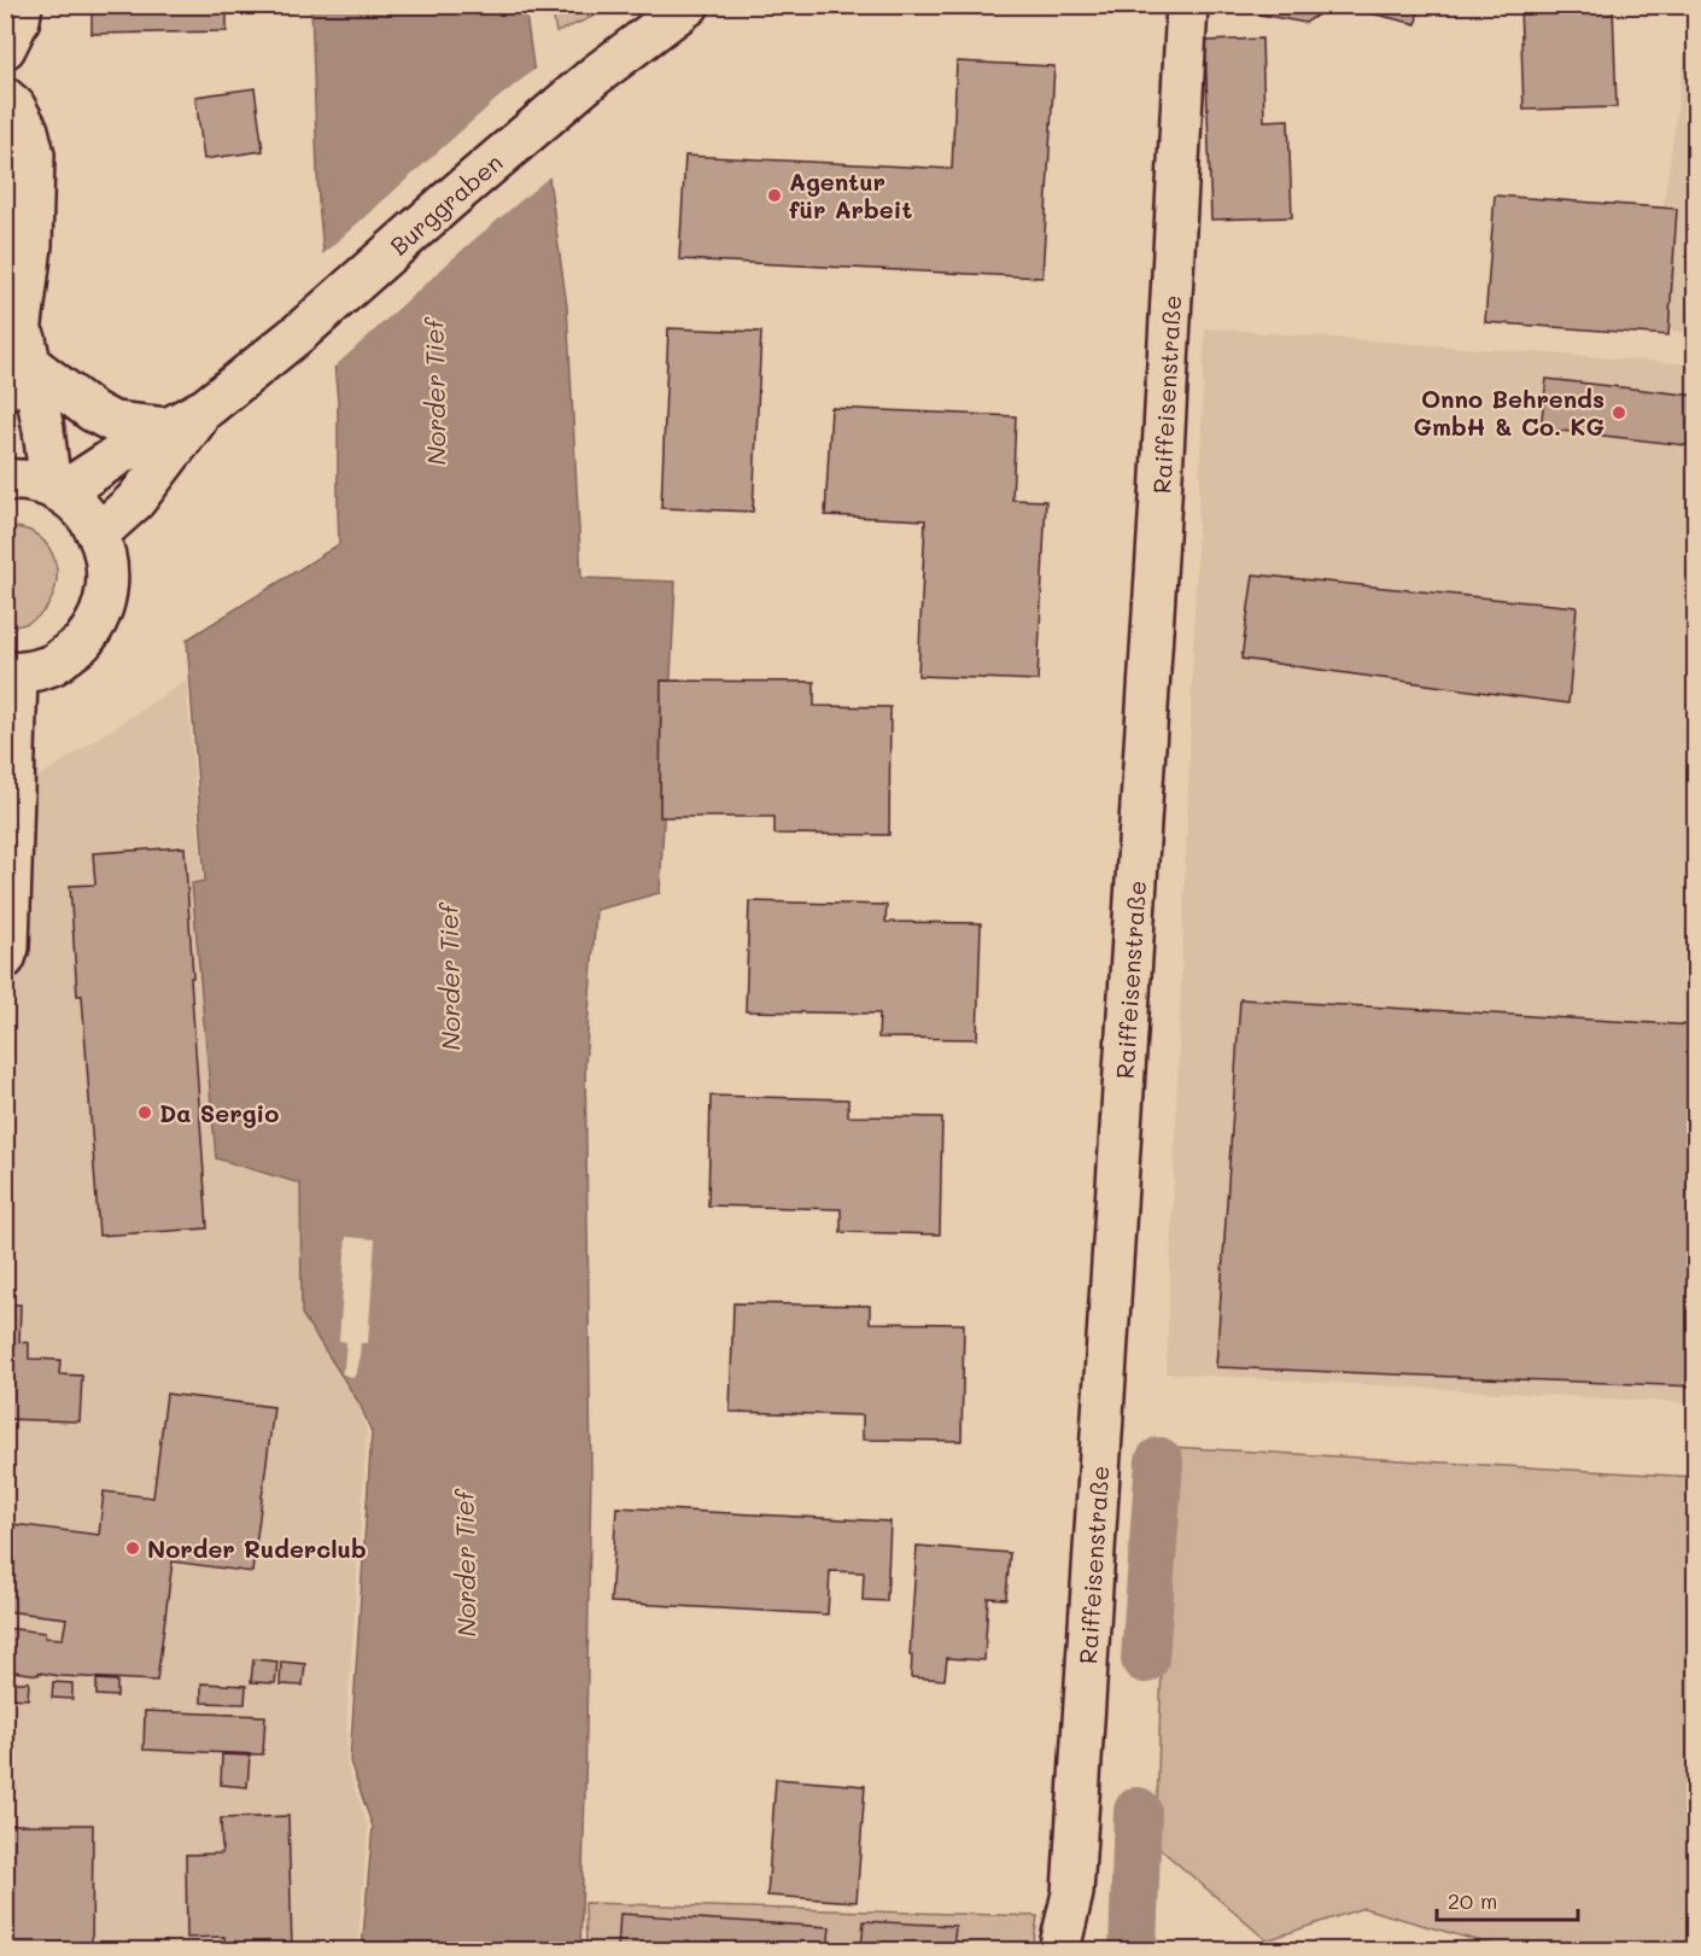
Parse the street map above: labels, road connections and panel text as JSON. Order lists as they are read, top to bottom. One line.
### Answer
{"streets":{"street":["Burggraben","Raiffeisenstraße"]},"water":["Norder Tief"],"places":["Agentur für Arbeit","Onno Behrends GmbH & Co. KG","Da Sergio","Norder Ruderclub"],"scale_bar":"20 m"}
